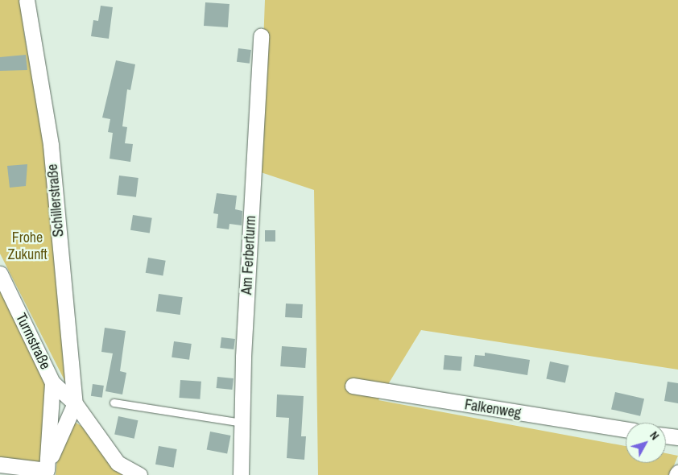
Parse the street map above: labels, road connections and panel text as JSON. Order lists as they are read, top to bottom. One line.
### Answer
{"streets":{"street":["Schillerstraße","Am Ferberturm","Turmstraße","Falkenweg"]},"crossings":[["Schillerstraße","Turmstraße"]],"parks":["Frohe Zukunft"],"north":"top right"}
